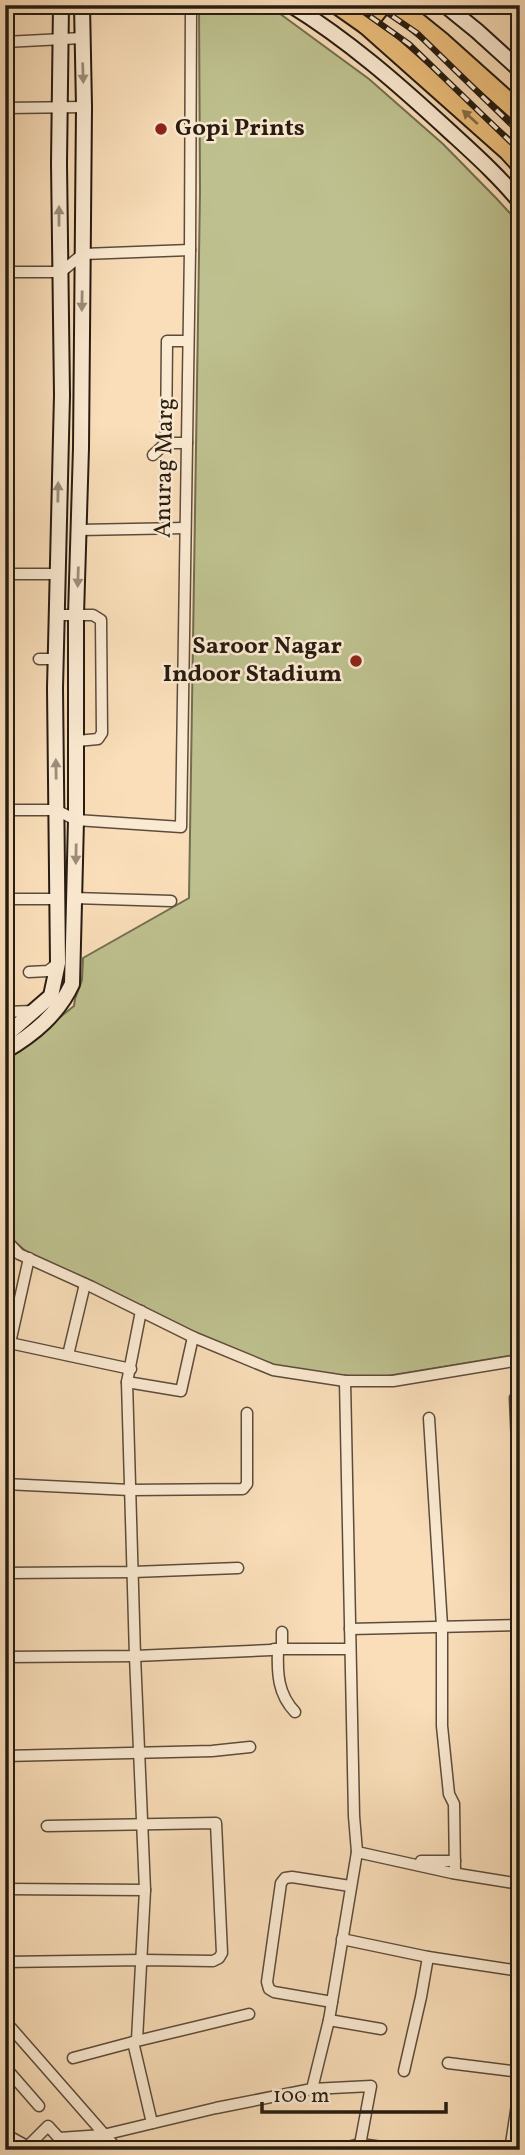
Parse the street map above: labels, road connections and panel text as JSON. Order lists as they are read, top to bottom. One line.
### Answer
{"streets":{"street":["Anurag Marg"]},"places":["Gopi Prints","Saroor Nagar Indoor Stadium"],"scale_bar":"100 m"}
